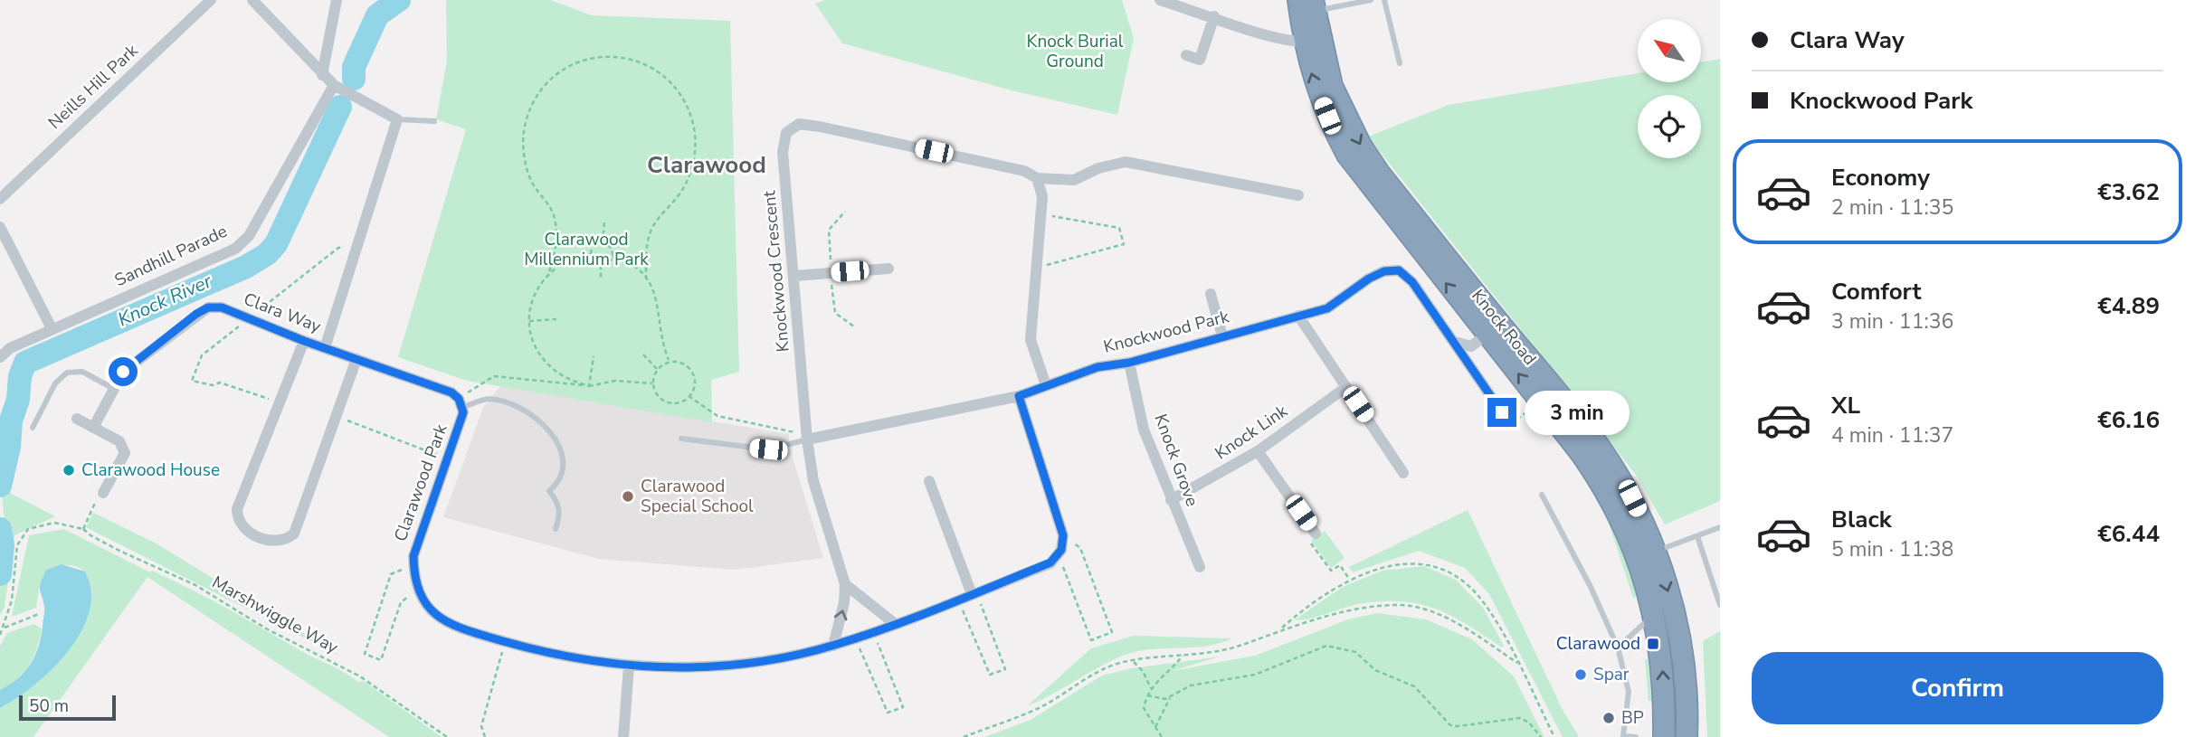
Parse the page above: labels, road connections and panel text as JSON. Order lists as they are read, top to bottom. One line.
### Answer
{"streets":{"highway":["Knock Road"],"street":["Neills Hill Park","Sandhill Parade","Knockwood Crescent","Clara Way","Knockwood Park","Knock Link","Knock Grove","Clarawood Park"],"path":["Marshwiggle Way"]},"crossings":[["Knockwood Crescent","Knockwood Park"],["Knockwood Crescent","Clarawood Park"],["Knockwood Park","Knock Grove"],["Knock Link","Knock Grove"]],"districts":["Clarawood"],"water":["Knock River"],"parks":["Knock Burial Ground","Clarawood Millennium Park"],"places":{"other":["Clarawood House","Clarawood Special School","Spar","BP"],"transit":["Clarawood"]},"scale_bar":"50 m","north":"top left","page":{"banner":["Clara Way","Knockwood Park"],"list":[{"name":"Economy","note":"2 min · 11:35","value":"€3.62"},{"name":"Comfort","note":"3 min · 11:36","value":"€4.89"},{"name":"XL","note":"4 min · 11:37","value":"€6.16"},{"name":"Black","note":"5 min · 11:38","value":"€6.44"}],"bubble":"3 min","buttons":"Confirm","scale":"50 m"}}
